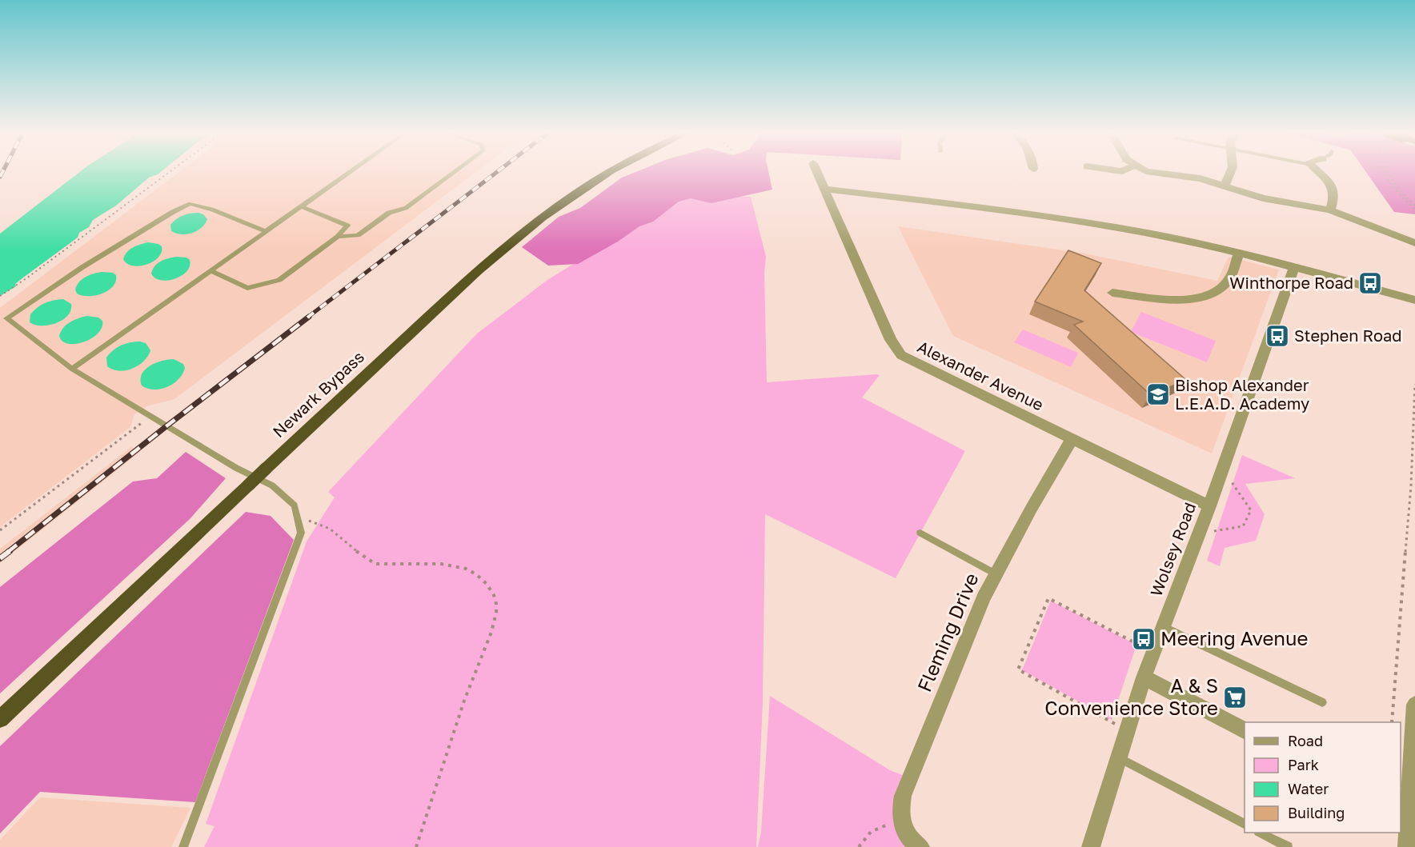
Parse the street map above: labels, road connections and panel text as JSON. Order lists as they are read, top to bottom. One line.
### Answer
{"streets":{"highway":["Newark Bypass"],"street":["Alexander Avenue","Wolsey Road","Fleming Drive"]},"crossings":[["Alexander Avenue","Wolsey Road"],["Alexander Avenue","Fleming Drive"]],"places":{"bus stop":["Winthorpe Road","Stephen Road","Meering Avenue"],"school or university":["Bishop Alexander L.E.A.D. Academy"],"supermarket":["A & S Convenience Store"]},"legend":["Road","Park","Water","Building"]}
